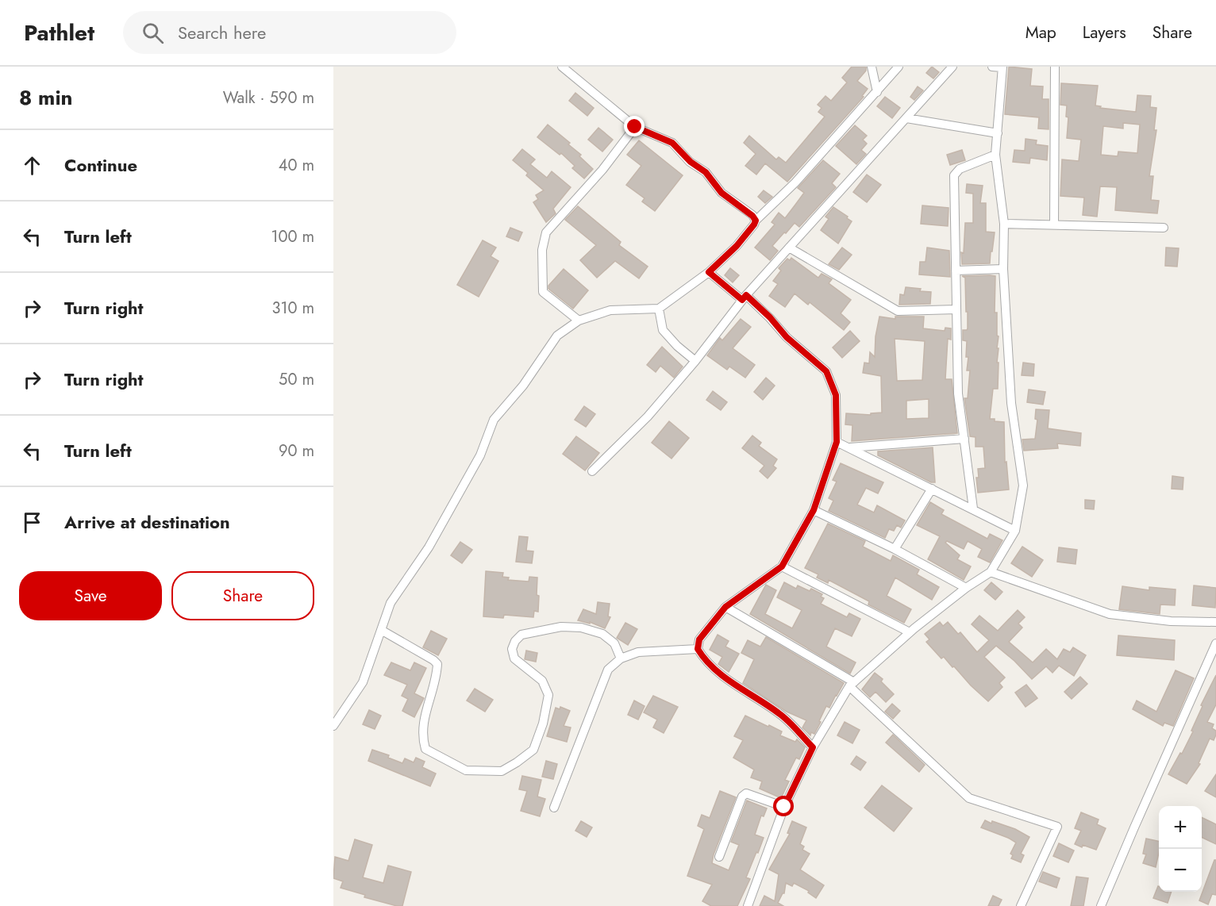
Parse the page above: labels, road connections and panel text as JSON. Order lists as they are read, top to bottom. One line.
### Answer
{"page":{"header":"Pathlet","search":"Search here","nav":["Map","Layers","Share"],"heading":["8 min","Walk · 590 m"],"list":[["Continue","40 m"],["Turn left","100 m"],["Turn right","310 m"],["Turn right","50 m"],["Turn left","90 m"],"Arrive at destination"],"buttons":["Save","Share"],"map_buttons":["+","−"]}}
